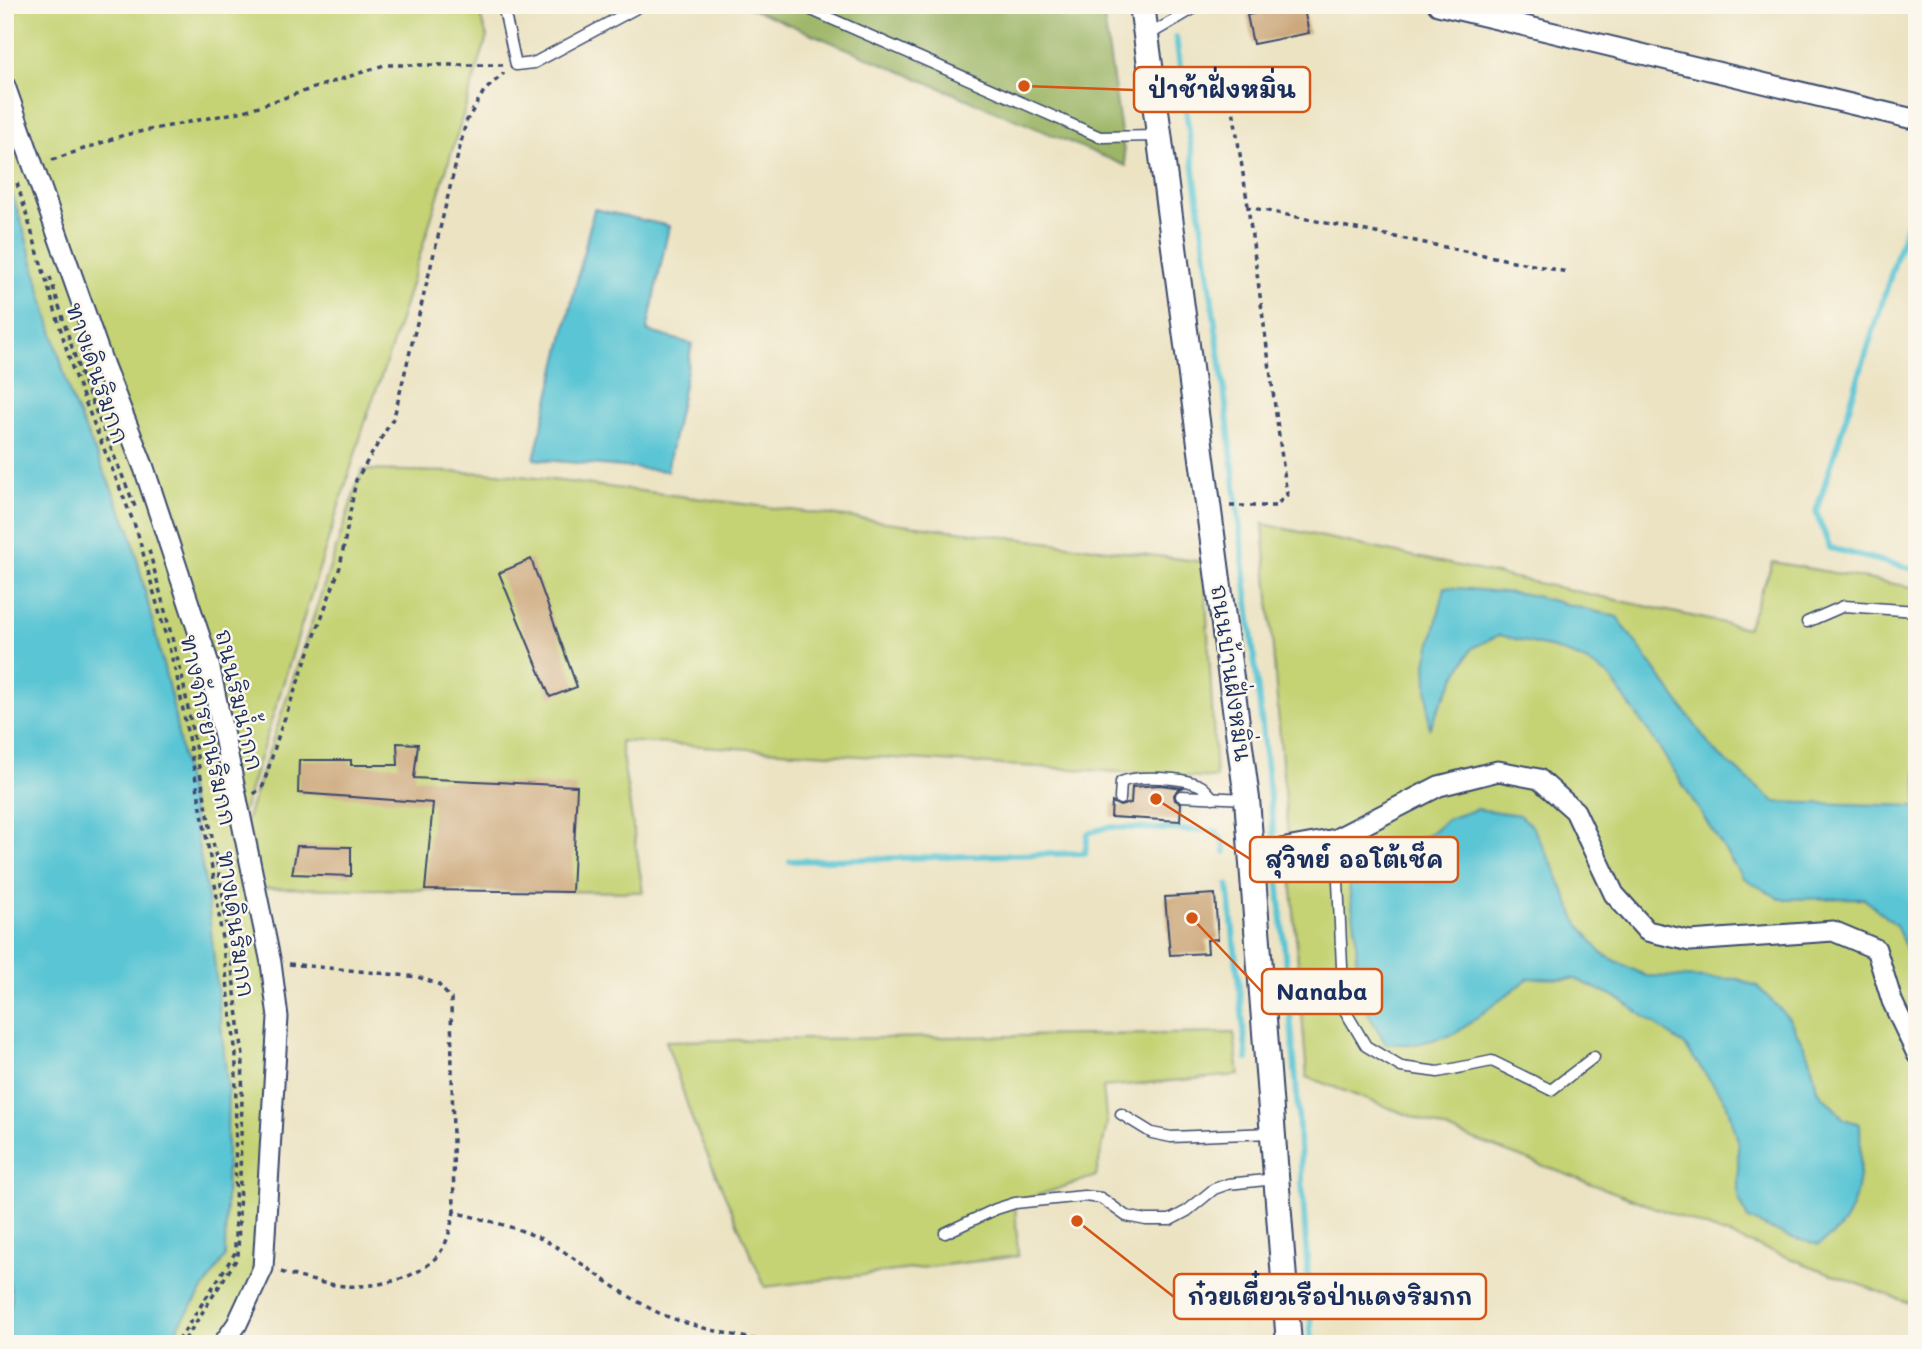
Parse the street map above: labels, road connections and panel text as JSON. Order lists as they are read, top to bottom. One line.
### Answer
{"streets":{"street":["ถนนบ้านฝั่งหมิ่น","ถนนริมน้ำกก"],"path":["ทางเดินริมกก","ทางจักรยานริมกก"]},"places":["ป่าช้าฝั่งหมิ่น","สุวิทย์ ออโต้เช็ค","Nanaba","ก๋วยเตี๋ยวเรือป่าแดงริมกก"]}
